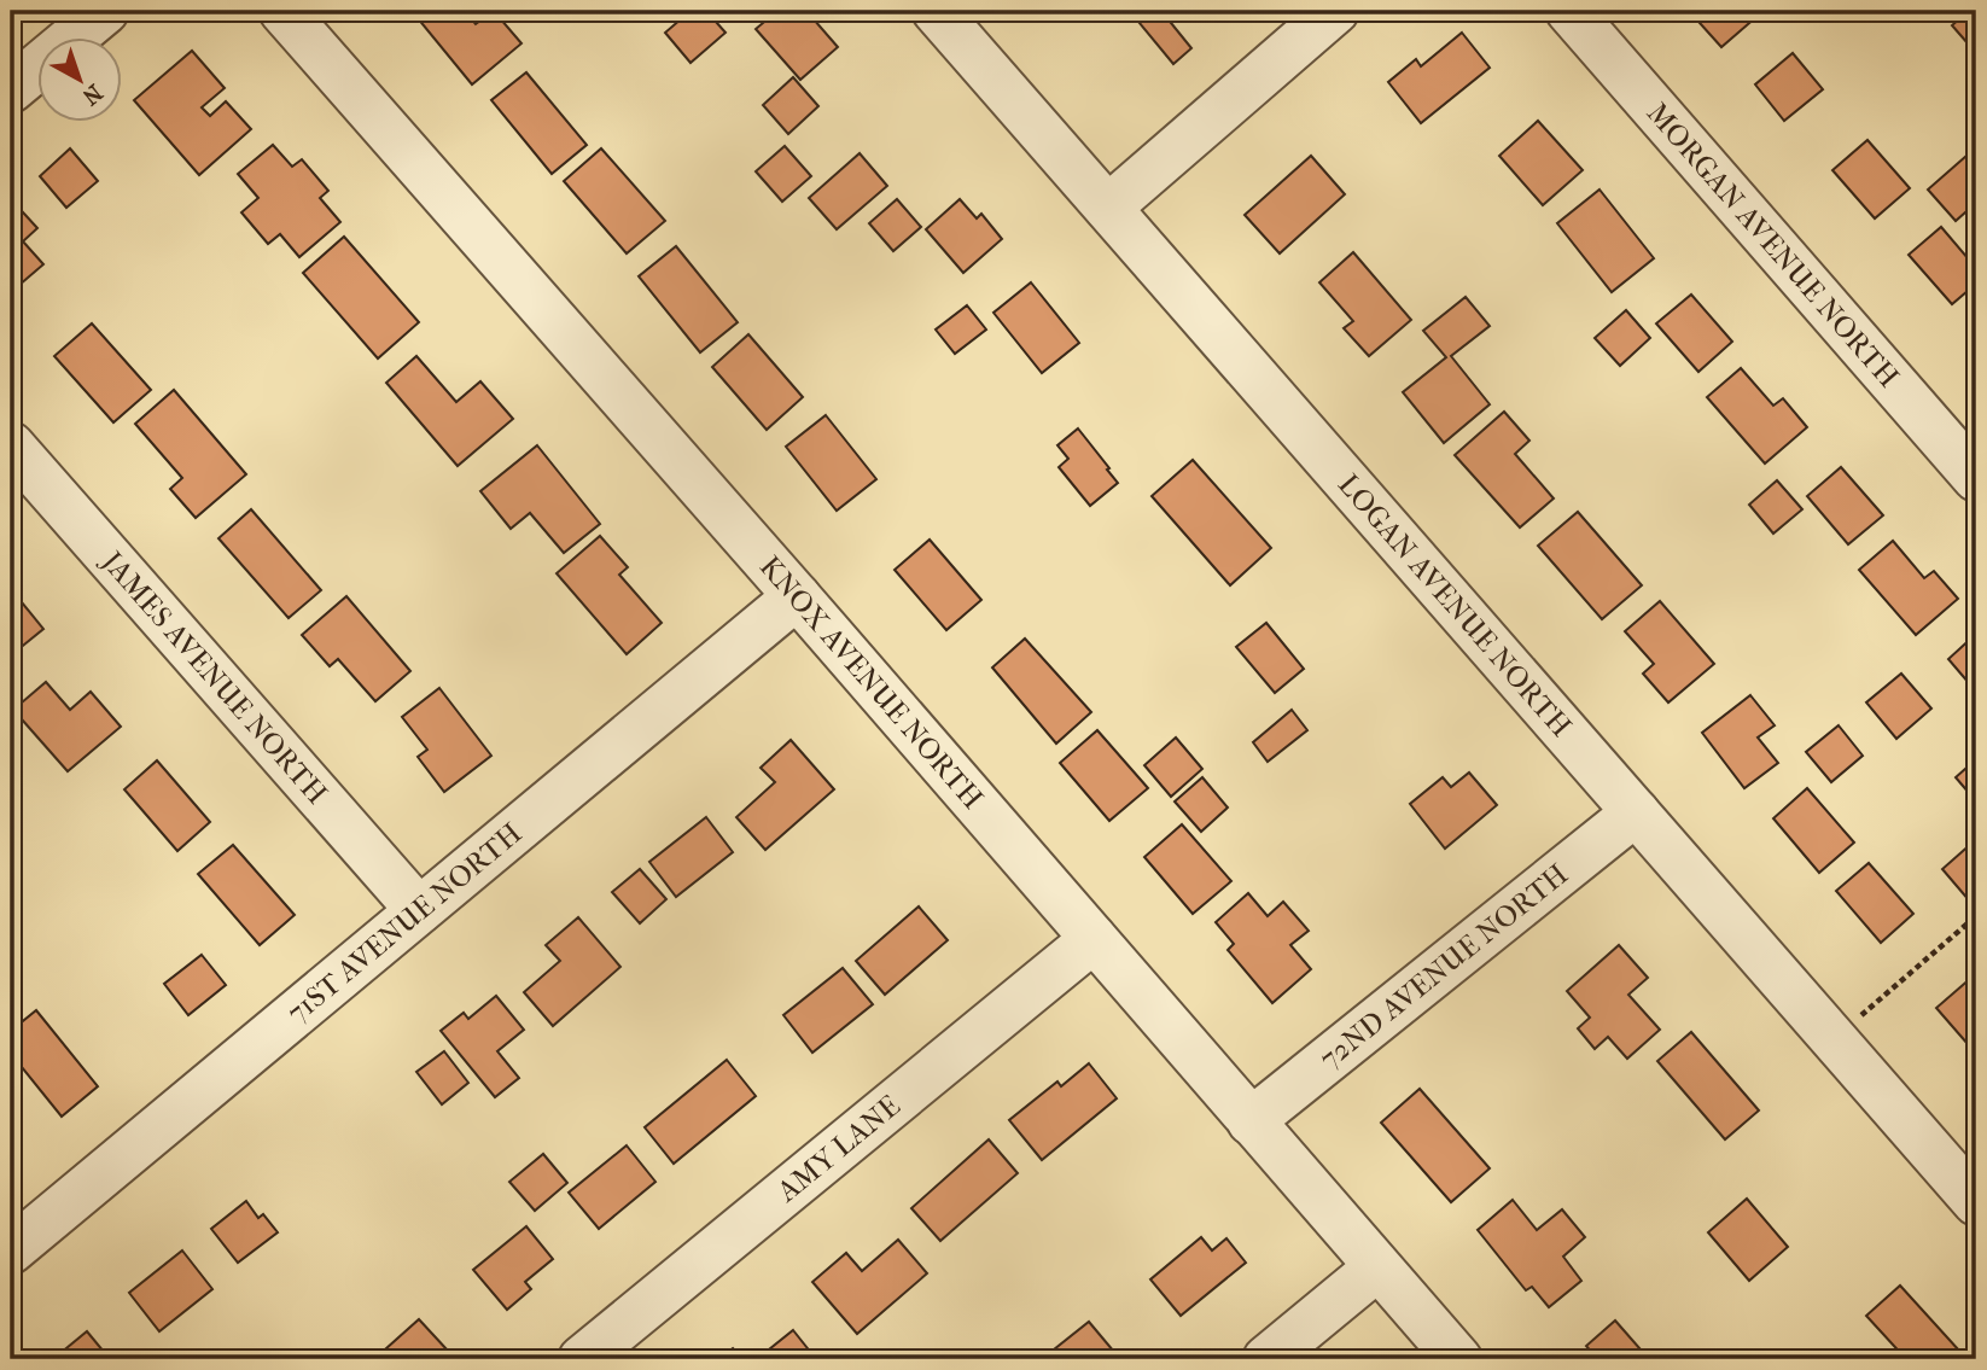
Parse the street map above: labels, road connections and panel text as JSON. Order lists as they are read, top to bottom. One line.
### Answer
{"streets":{"street":["MORGAN AVENUE NORTH","LOGAN AVENUE NORTH","JAMES AVENUE NORTH","KNOX AVENUE NORTH","71ST AVENUE NORTH","72ND AVENUE NORTH","AMY LANE"]},"crossings":[["LOGAN AVENUE NORTH","72ND AVENUE NORTH"],["JAMES AVENUE NORTH","71ST AVENUE NORTH"],["KNOX AVENUE NORTH","71ST AVENUE NORTH"],["KNOX AVENUE NORTH","72ND AVENUE NORTH"],["KNOX AVENUE NORTH","AMY LANE"]],"north":"bottom right"}
